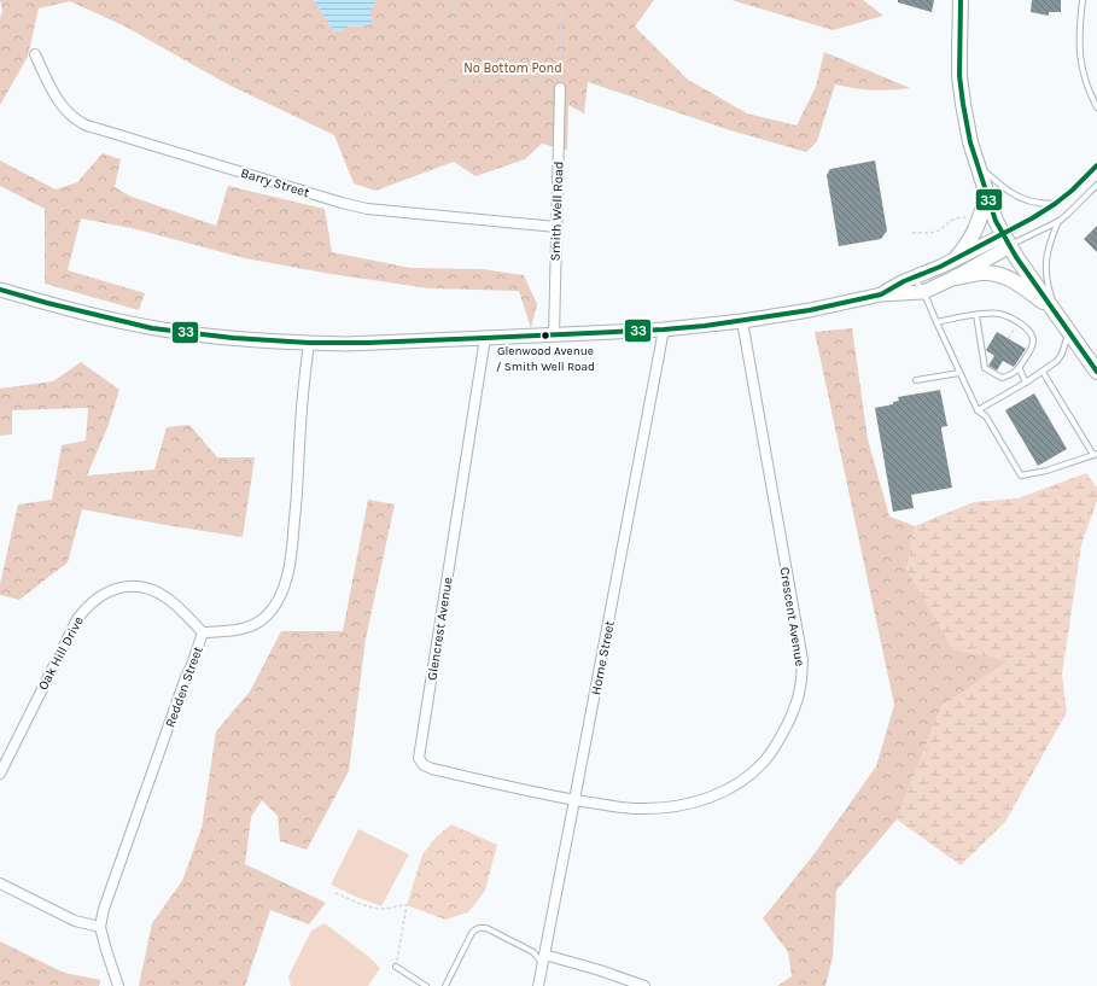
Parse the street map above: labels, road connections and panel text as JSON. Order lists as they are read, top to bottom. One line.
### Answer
{"streets":{"street":["Barry Street","Smith Well Road","Crescent Avenue","Glencrest Avenue","Oak Hill Drive","Horne Street","Redden Street"]},"crossings":[["Barry Street","Smith Well Road"],["Crescent Avenue","Glencrest Avenue"],["Crescent Avenue","Horne Street"],["Glencrest Avenue","Horne Street"],["Oak Hill Drive","Redden Street"]],"parks":["No Bottom Pond"],"places":["Glenwood Avenue / Smith Well Road"],"lines":["transit line 33"]}
